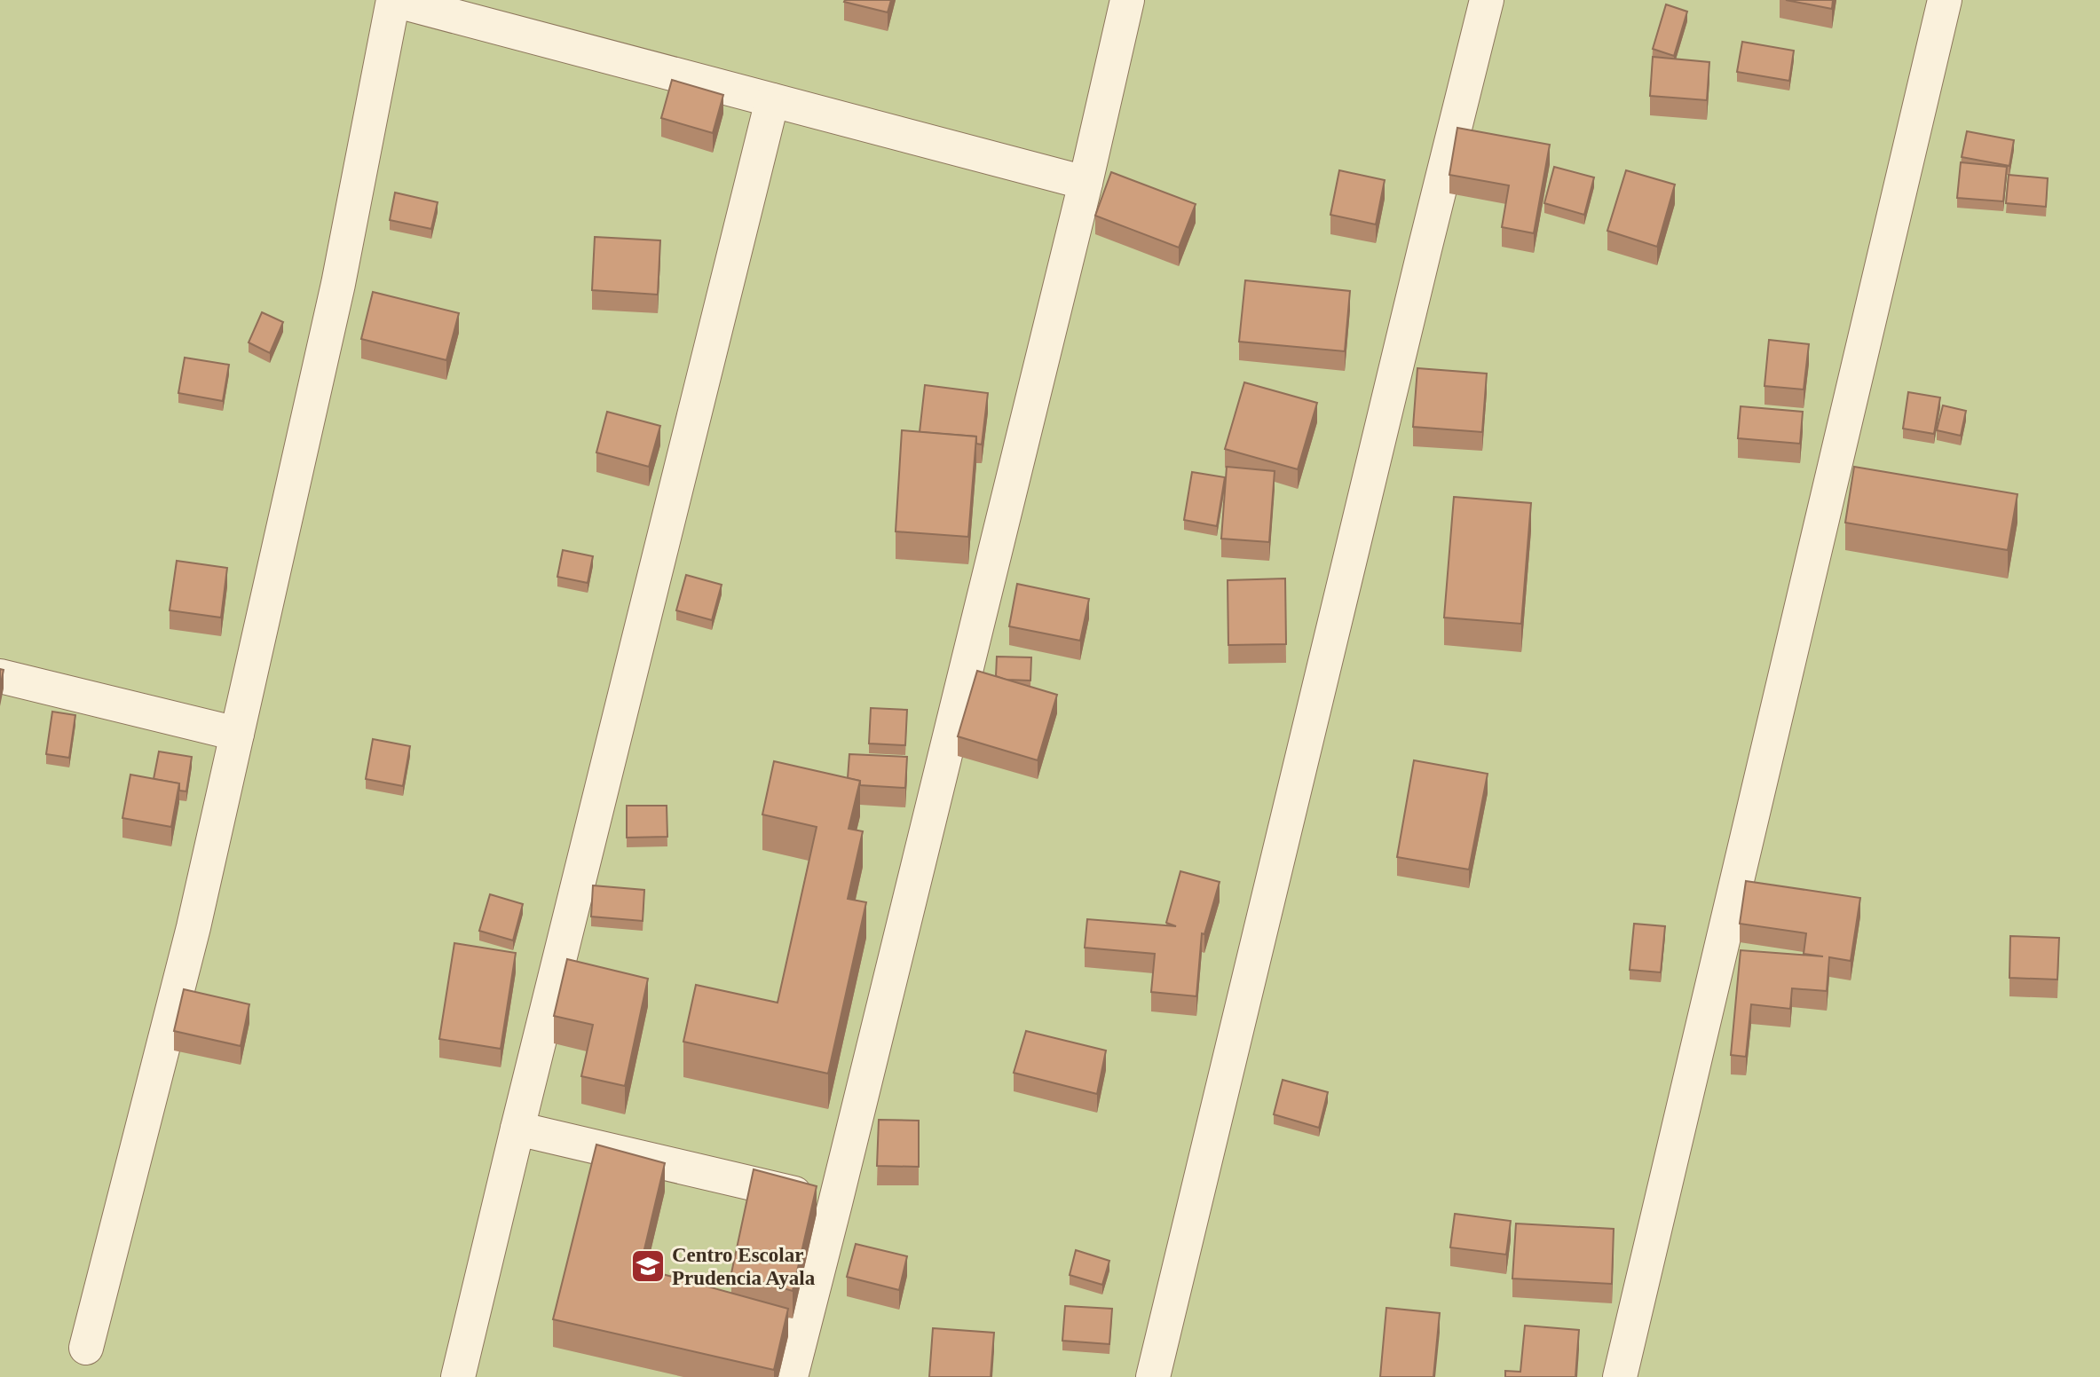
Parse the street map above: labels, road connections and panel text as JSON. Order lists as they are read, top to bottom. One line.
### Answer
{"places":{"school or university":["Centro Escolar Prudencia Ayala"]}}
